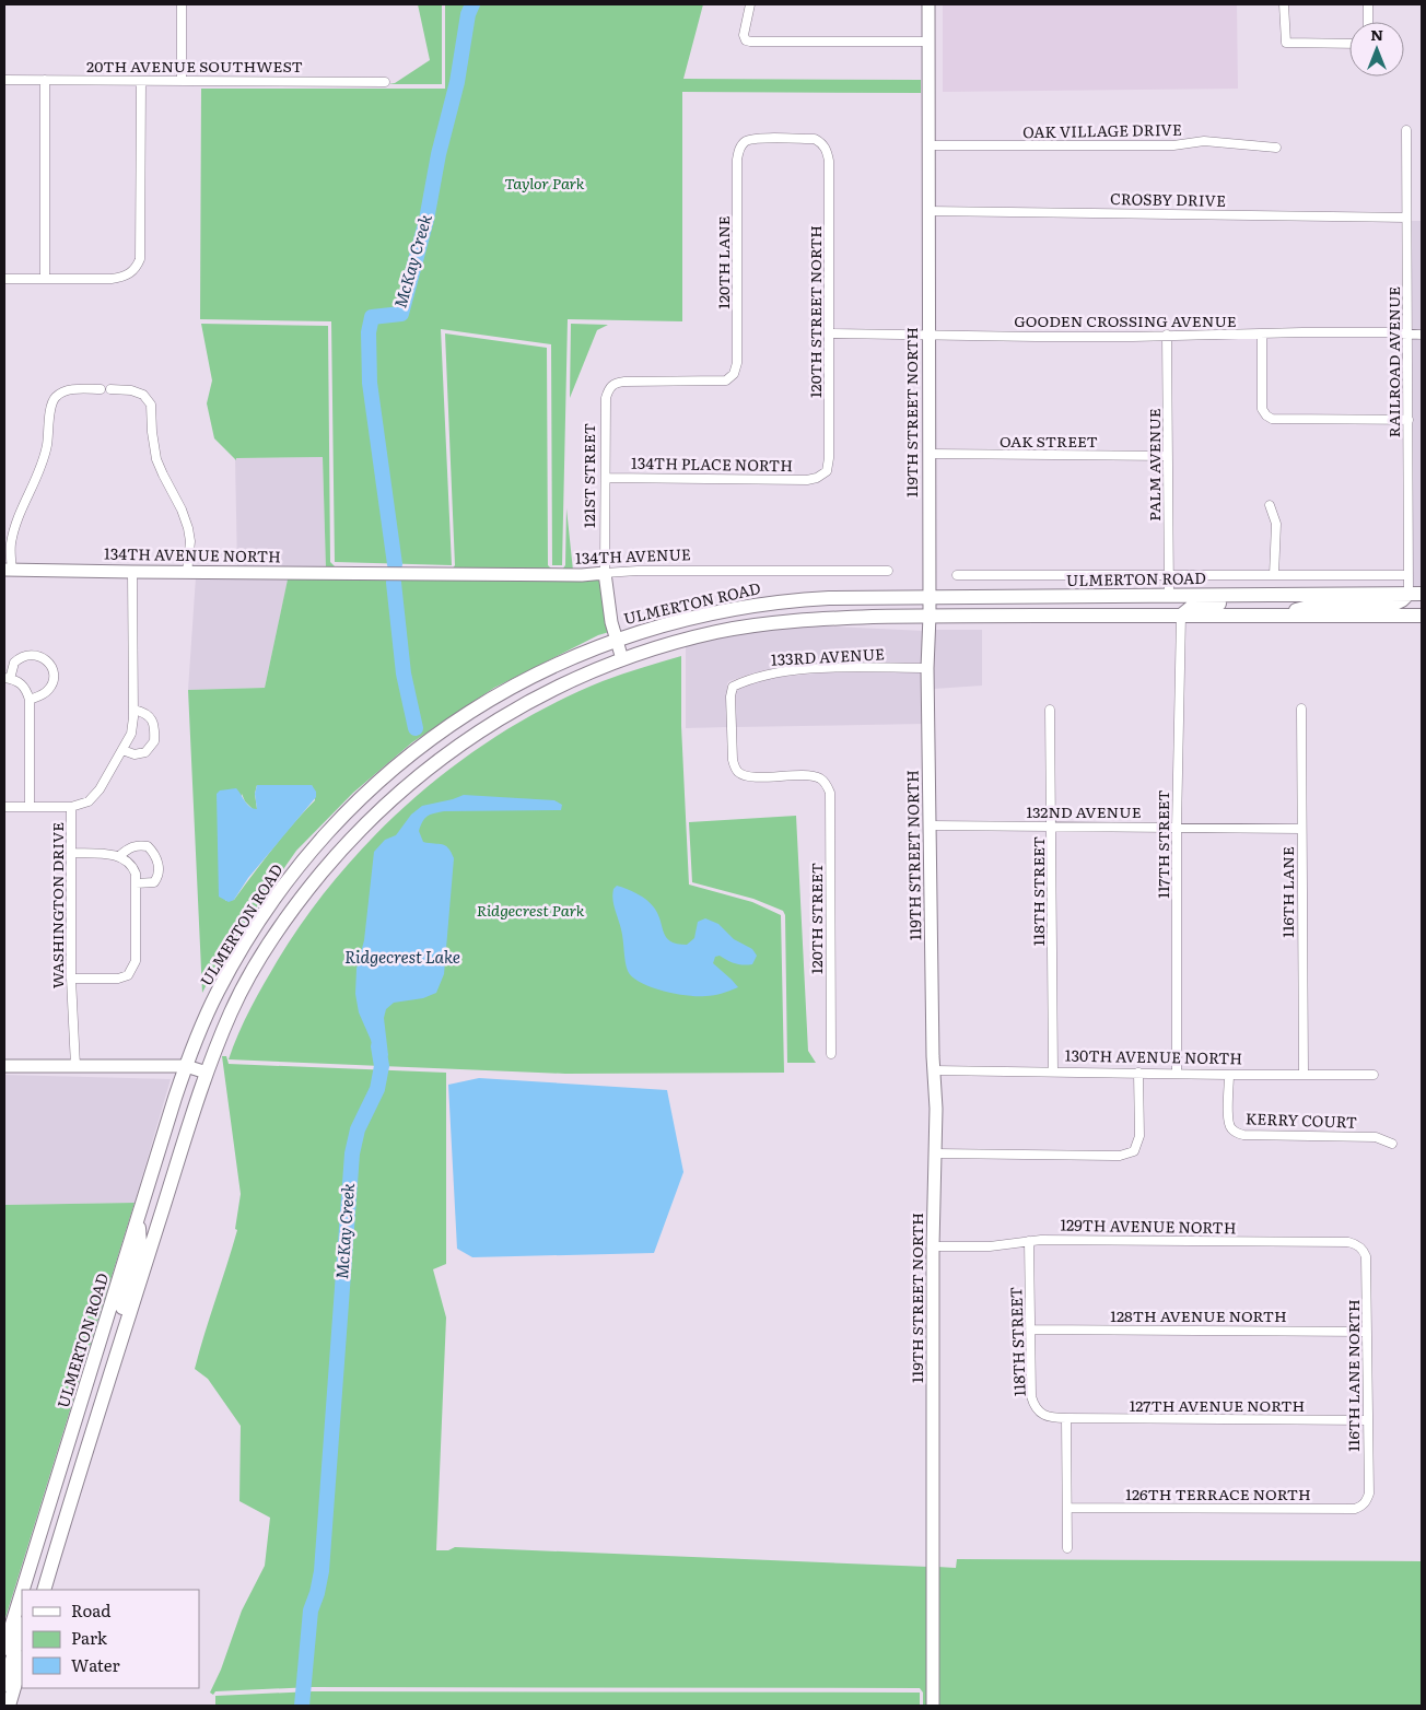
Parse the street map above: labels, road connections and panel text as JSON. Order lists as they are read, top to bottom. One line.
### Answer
{"streets":{"main road":["ULMERTON ROAD"],"street":["20TH AVENUE SOUTHWEST","OAK VILLAGE DRIVE","CROSBY DRIVE","120TH LANE","120TH STREET NORTH","GOODEN CROSSING AVENUE","RAILROAD AVENUE","119TH STREET NORTH","OAK STREET","134TH PLACE NORTH","PALM AVENUE","121ST STREET","134TH AVENUE NORTH","134TH AVENUE","133RD AVENUE","132ND AVENUE","117TH STREET","118TH STREET","116TH LANE","WASHINGTON DRIVE","120TH STREET","130TH AVENUE NORTH","KERRY COURT","129TH AVENUE NORTH","128TH AVENUE NORTH","116TH LANE NORTH","127TH AVENUE NORTH","126TH TERRACE NORTH"]},"crossings":[["OAK VILLAGE DRIVE","119TH STREET NORTH"],["CROSBY DRIVE","RAILROAD AVENUE"],["CROSBY DRIVE","119TH STREET NORTH"],["120TH LANE","120TH STREET NORTH"],["120TH LANE","121ST STREET"],["120TH STREET NORTH","GOODEN CROSSING AVENUE"],["120TH STREET NORTH","134TH PLACE NORTH"],["GOODEN CROSSING AVENUE","RAILROAD AVENUE"],["GOODEN CROSSING AVENUE","119TH STREET NORTH"],["GOODEN CROSSING AVENUE","PALM AVENUE"],["RAILROAD AVENUE","ULMERTON ROAD"],["119TH STREET NORTH","OAK STREET"],["119TH STREET NORTH","ULMERTON ROAD"],["119TH STREET NORTH","133RD AVENUE"],["119TH STREET NORTH","132ND AVENUE"],["119TH STREET NORTH","130TH AVENUE NORTH"],["119TH STREET NORTH","129TH AVENUE NORTH"],["OAK STREET","PALM AVENUE"],["134TH PLACE NORTH","121ST STREET"],["PALM AVENUE","ULMERTON ROAD"],["121ST STREET","134TH AVENUE"],["121ST STREET","ULMERTON ROAD"],["134TH AVENUE NORTH","134TH AVENUE"],["134TH AVENUE NORTH","WASHINGTON DRIVE"],["133RD AVENUE","120TH STREET"],["132ND AVENUE","117TH STREET"],["132ND AVENUE","118TH STREET"],["132ND AVENUE","116TH LANE"],["117TH STREET","130TH AVENUE NORTH"],["118TH STREET","130TH AVENUE NORTH"],["118TH STREET","129TH AVENUE NORTH"],["118TH STREET","128TH AVENUE NORTH"],["118TH STREET","127TH AVENUE NORTH"],["116TH LANE","130TH AVENUE NORTH"],["130TH AVENUE NORTH","KERRY COURT"],["129TH AVENUE NORTH","116TH LANE NORTH"],["128TH AVENUE NORTH","116TH LANE NORTH"],["116TH LANE NORTH","127TH AVENUE NORTH"],["116TH LANE NORTH","126TH TERRACE NORTH"]],"water":["McKay Creek","Ridgecrest Lake"],"parks":["Taylor Park","Ridgecrest Park"],"legend":["Road","Park","Water"],"north":"top"}
